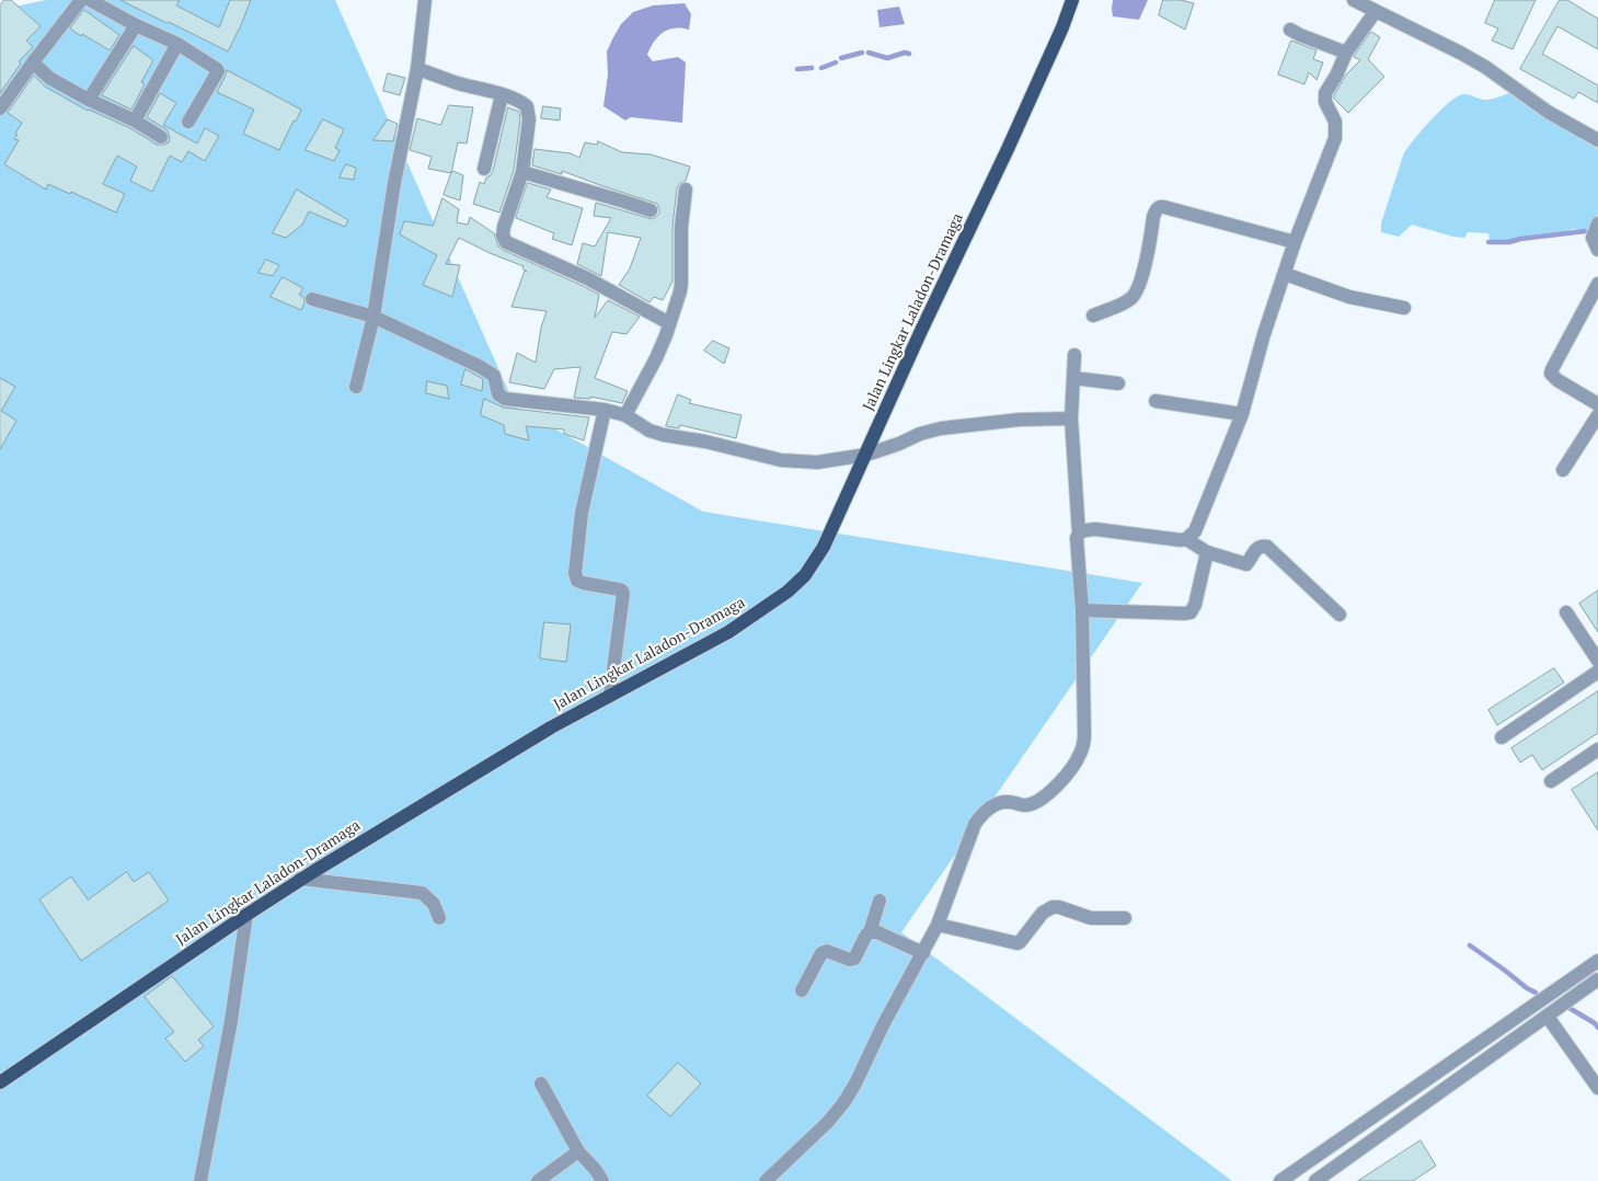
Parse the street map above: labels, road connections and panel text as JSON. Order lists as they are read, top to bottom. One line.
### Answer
{"streets":{"main road":["Jalan Lingkar Laladon-Dramaga"]}}
